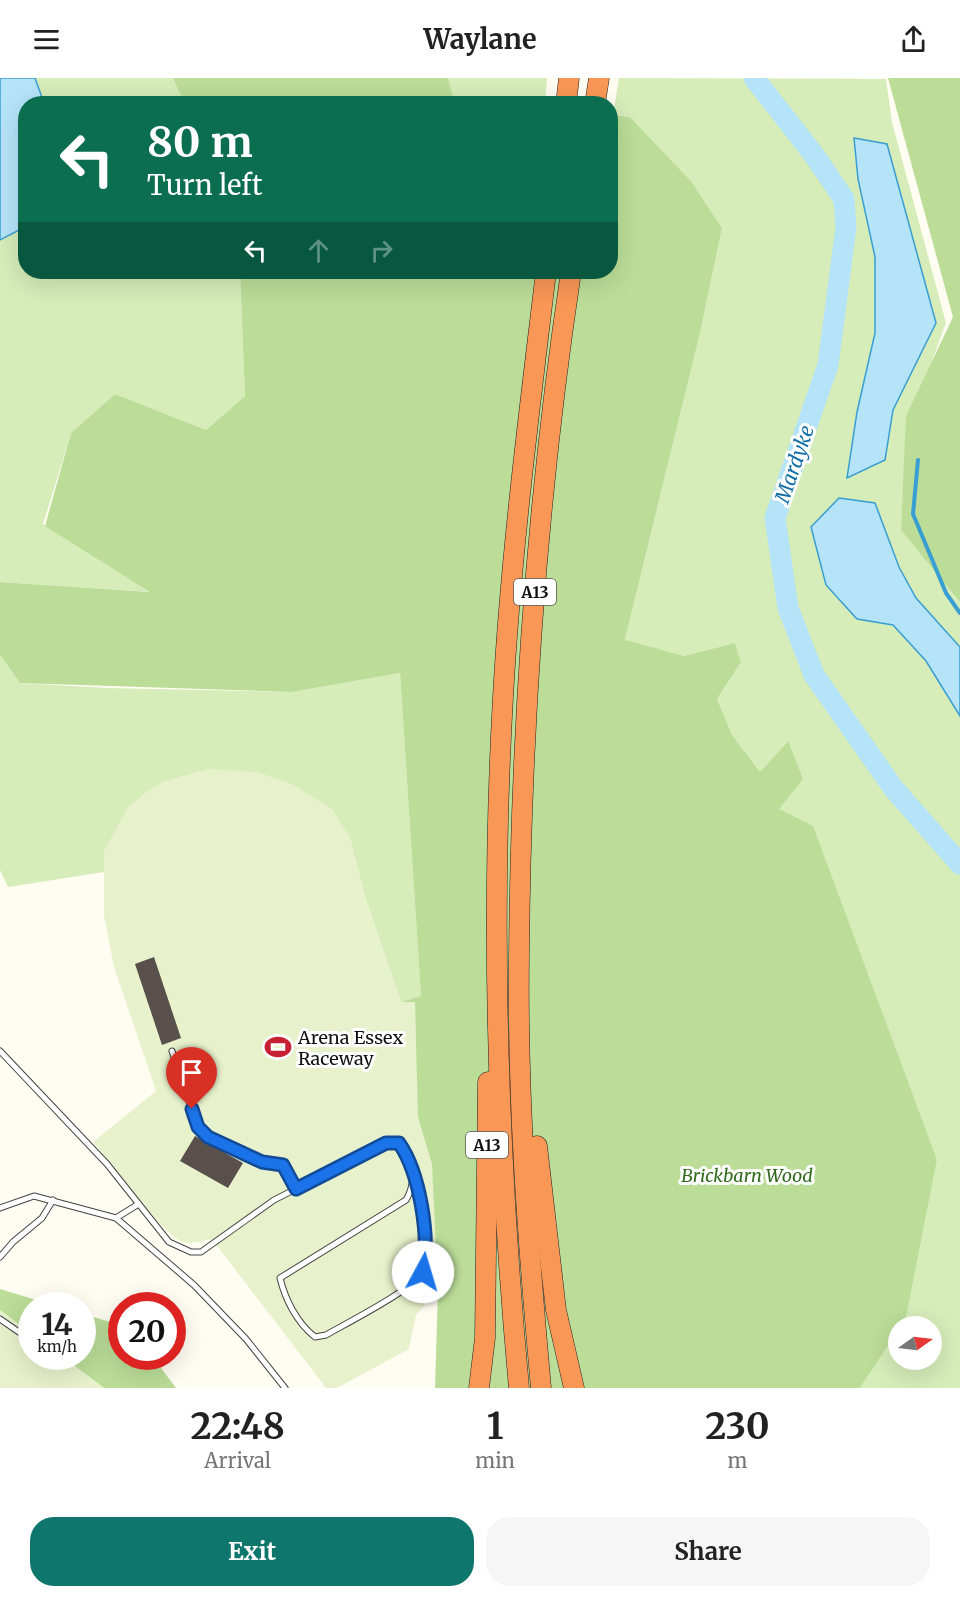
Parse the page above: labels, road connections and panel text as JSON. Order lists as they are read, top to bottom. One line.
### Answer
{"streets":{"highway":["A13"]},"water":["Mardyke"],"parks":["Brickbarn Wood"],"places":{"sports":["Arena Essex Raceway"]},"north":"right","page":{"header":"Waylane","turn":["80 m","Turn left"],"speed":"14 km/h","limit":"20","eta":["22:48","Arrival","1","min","230","m"],"buttons":["Exit","Share"]}}
